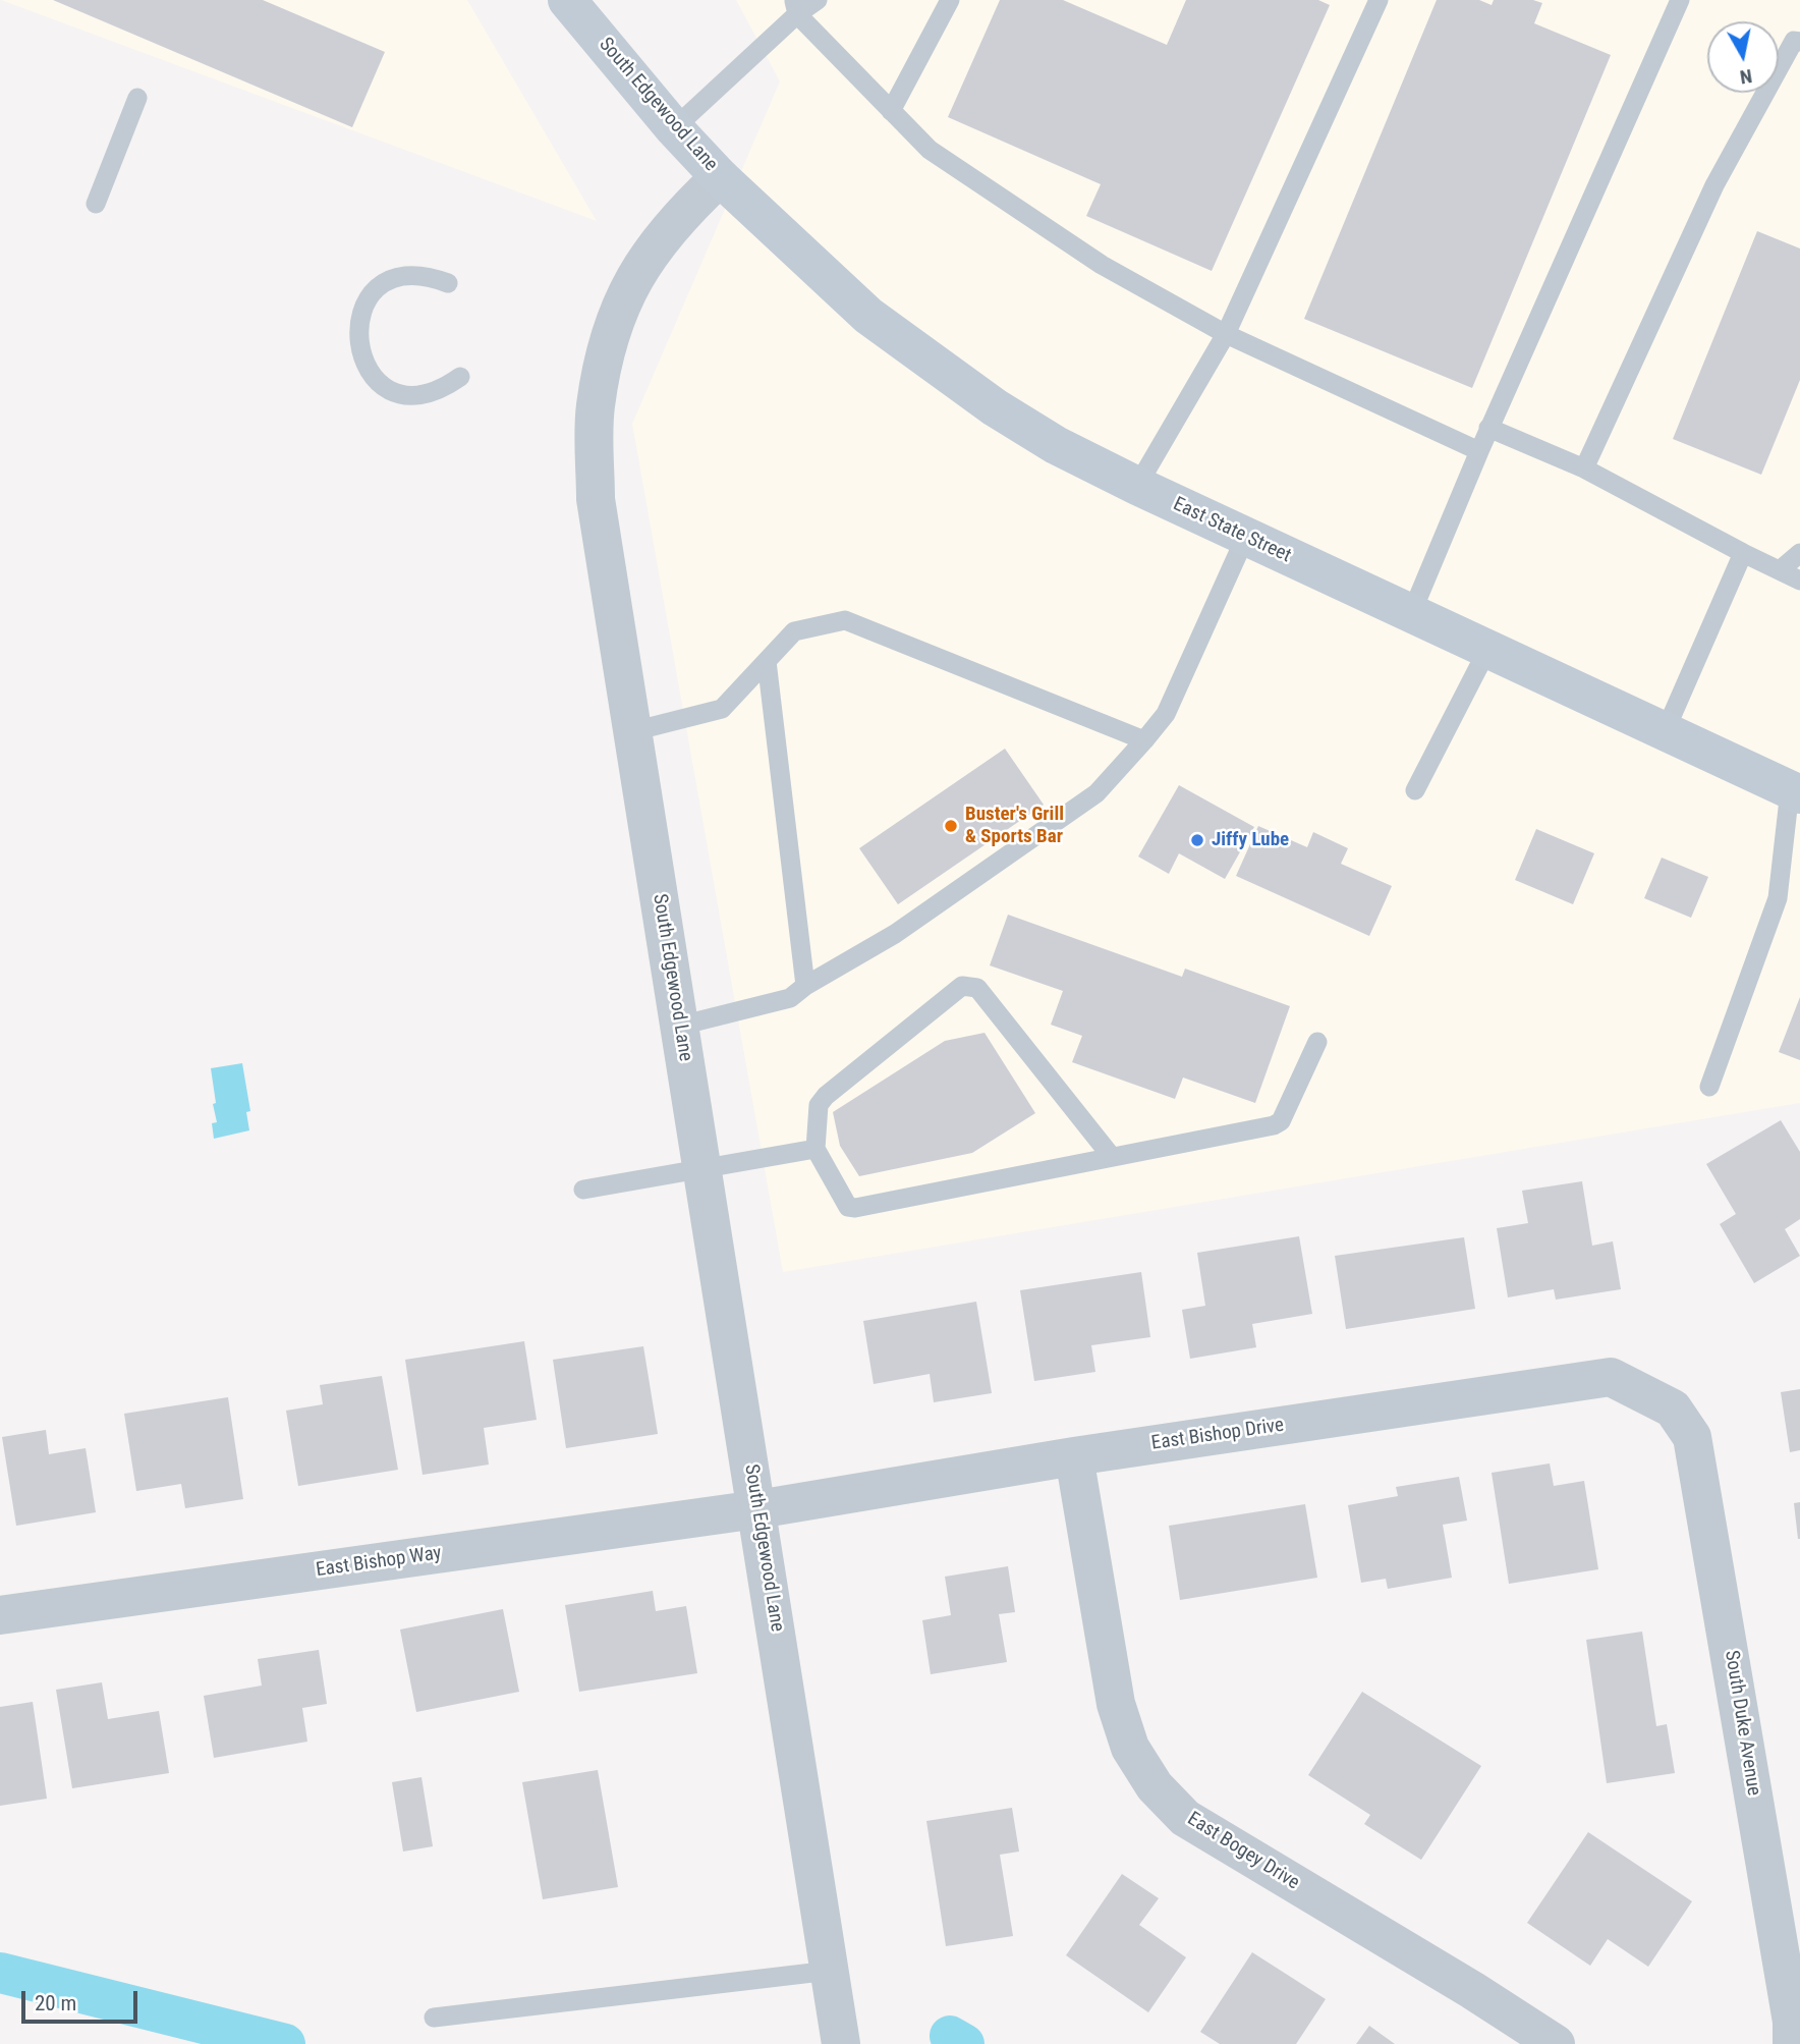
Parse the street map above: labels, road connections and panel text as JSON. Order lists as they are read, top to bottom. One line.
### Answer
{"streets":{"main road":["South Edgewood Lane","East State Street"],"street":["East Bishop Drive","East Bishop Way","South Duke Avenue","East Bogey Drive"]},"crossings":[["South Edgewood Lane","East State Street"],["South Edgewood Lane","East Bishop Drive"],["South Edgewood Lane","East Bishop Way"],["East Bishop Drive","East Bishop Way"],["East Bishop Drive","South Duke Avenue"],["East Bishop Drive","East Bogey Drive"]],"places":["Buster's Grill & Sports Bar","Jiffy Lube"],"scale_bar":"20 m","north":"bottom"}
